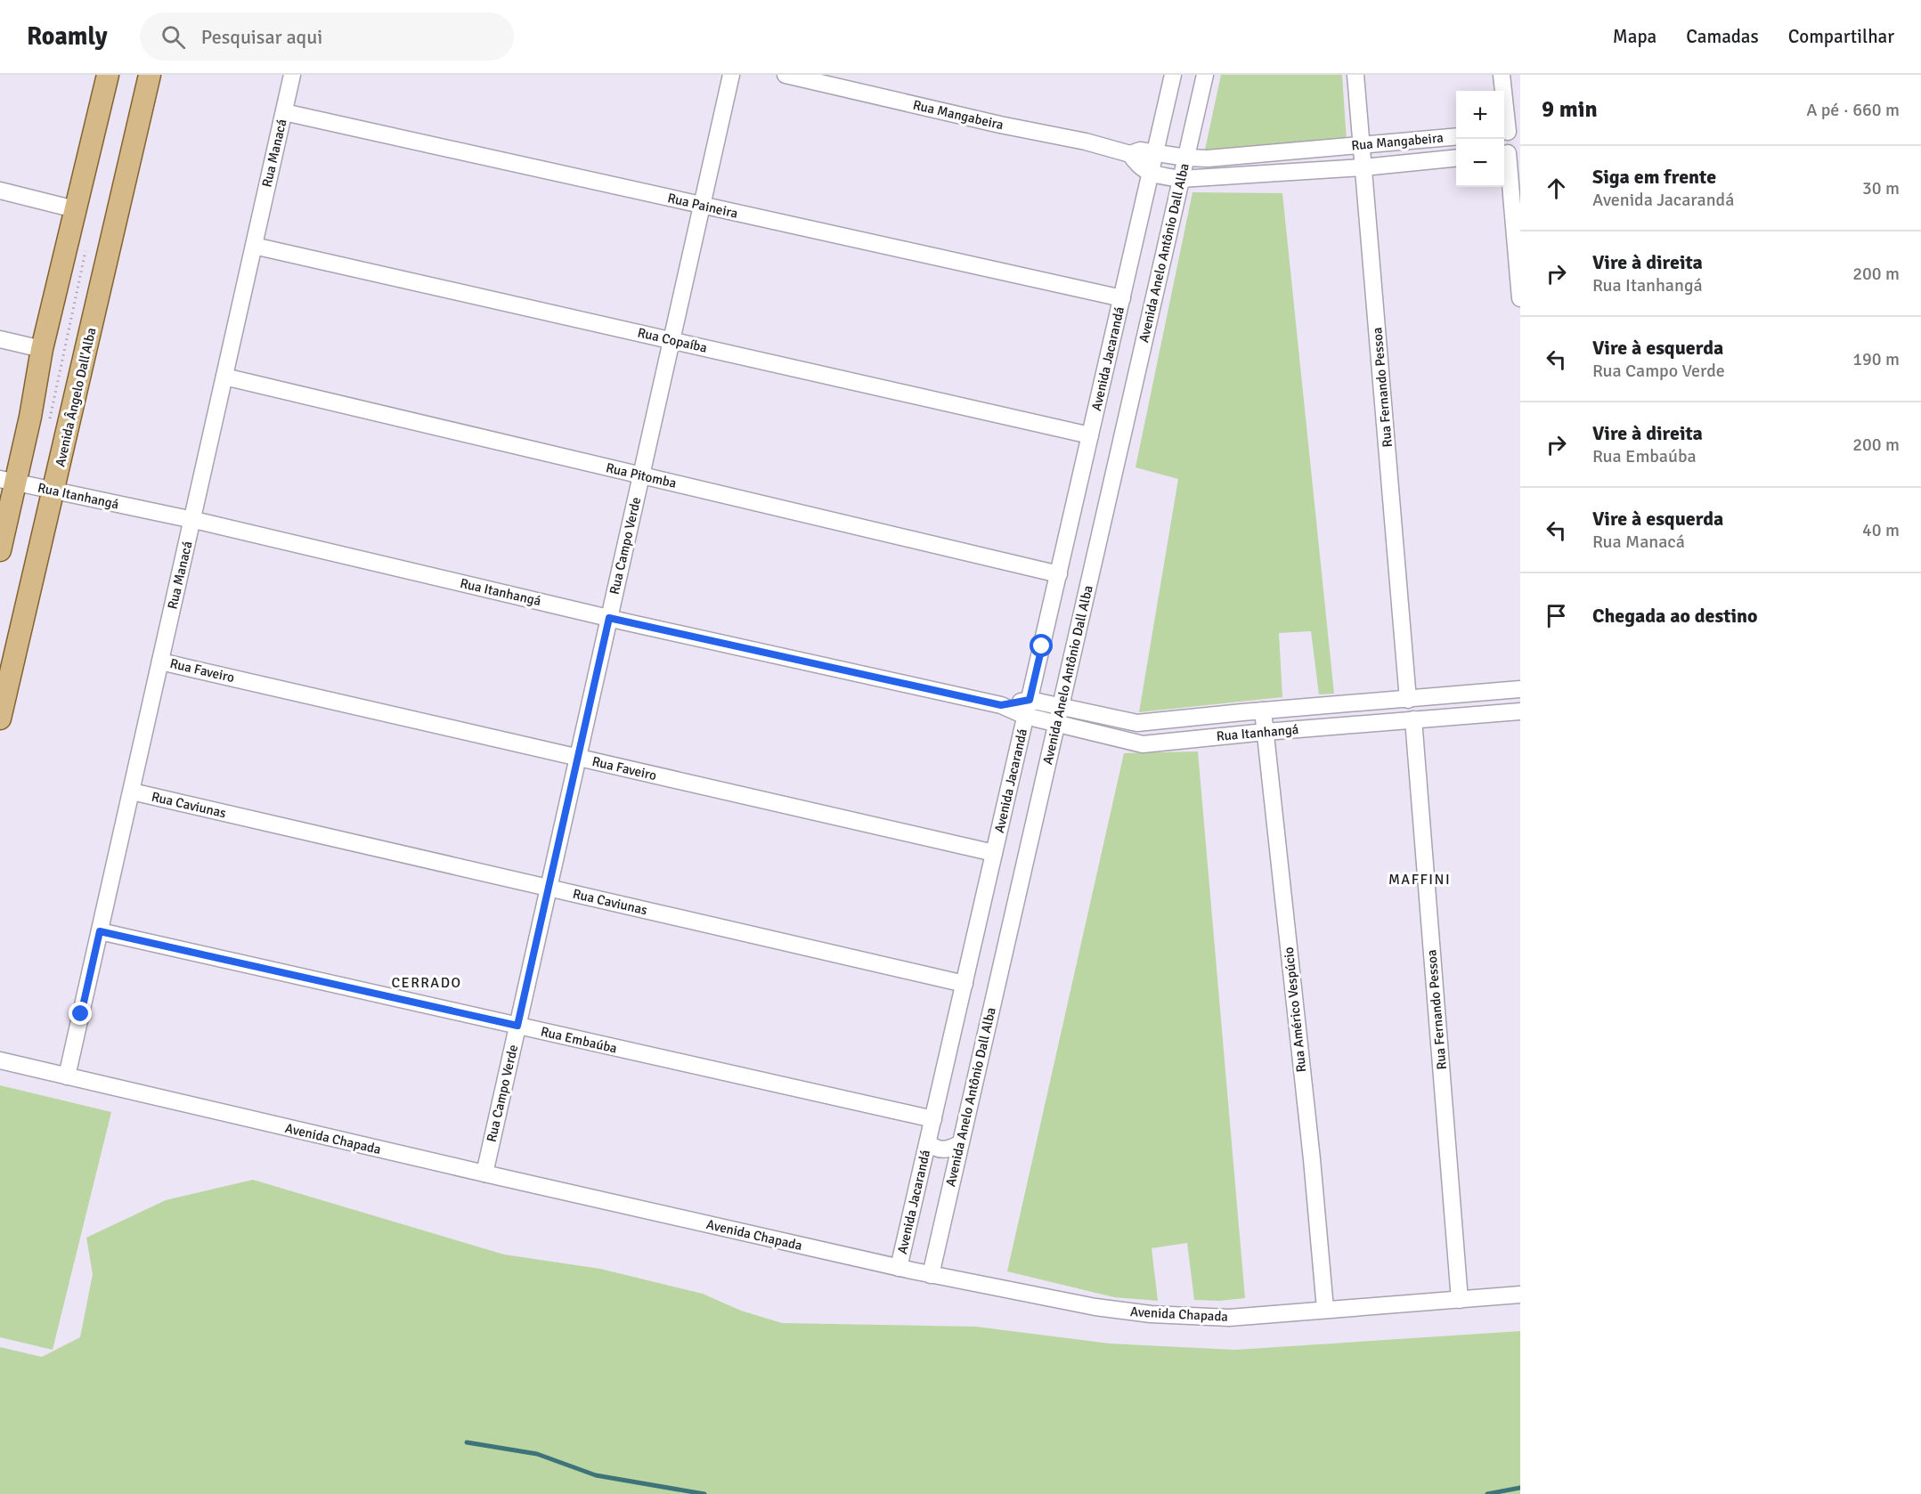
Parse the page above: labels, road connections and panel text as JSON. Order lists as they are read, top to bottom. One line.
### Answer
{"streets":{"main road":["Avenida Ângelo Dall'Alba"],"street":["Rua Mangabeira","Rua Manacá","Rua Paineira","Avenida Anelo Antônio Dall Alba","Rua Copaíba","Avenida Jacarandá","Rua Fernando Pessoa","Rua Pitomba","Rua Itanhangá","Rua Campo Verde","Rua Faveiro","Rua Caviunas","Rua Américo Vespúcio","Rua Embaúba","Avenida Chapada"]},"crossings":[["Rua Mangabeira","Avenida Anelo Antônio Dall Alba"],["Rua Mangabeira","Avenida Jacarandá"],["Rua Mangabeira","Rua Fernando Pessoa"],["Rua Manacá","Rua Paineira"],["Rua Manacá","Rua Copaíba"],["Rua Manacá","Rua Pitomba"],["Rua Manacá","Rua Itanhangá"],["Rua Manacá","Rua Faveiro"],["Rua Manacá","Rua Caviunas"],["Rua Manacá","Rua Embaúba"],["Rua Manacá","Avenida Chapada"],["Rua Paineira","Avenida Jacarandá"],["Rua Paineira","Rua Campo Verde"],["Avenida Anelo Antônio Dall Alba","Rua Itanhangá"],["Avenida Anelo Antônio Dall Alba","Avenida Chapada"],["Rua Copaíba","Avenida Jacarandá"],["Rua Copaíba","Rua Campo Verde"],["Avenida Jacarandá","Rua Pitomba"],["Avenida Jacarandá","Rua Itanhangá"],["Avenida Jacarandá","Rua Faveiro"],["Avenida Jacarandá","Rua Caviunas"],["Avenida Jacarandá","Rua Embaúba"],["Avenida Jacarandá","Avenida Chapada"],["Rua Fernando Pessoa","Rua Itanhangá"],["Rua Fernando Pessoa","Avenida Chapada"],["Avenida Ângelo Dall'Alba","Rua Itanhangá"],["Rua Pitomba","Rua Campo Verde"],["Rua Itanhangá","Rua Campo Verde"],["Rua Itanhangá","Rua Américo Vespúcio"],["Rua Campo Verde","Rua Faveiro"],["Rua Campo Verde","Rua Caviunas"],["Rua Campo Verde","Rua Embaúba"],["Rua Campo Verde","Avenida Chapada"],["Rua Américo Vespúcio","Avenida Chapada"]],"districts":["MAFFINI","CERRADO"],"page":{"header":"Roamly","search":"Pesquisar aqui","nav":["Mapa","Camadas","Compartilhar"],"heading":["9 min","A pé · 660 m"],"map_buttons":["+","−"],"list":[["Siga em frente","Avenida Jacarandá","30 m"],["Vire à direita","Rua Itanhangá","200 m"],["Vire à esquerda","Rua Campo Verde","190 m"],["Vire à direita","Rua Embaúba","200 m"],["Vire à esquerda","Rua Manacá","40 m"],"Chegada ao destino"]}}
